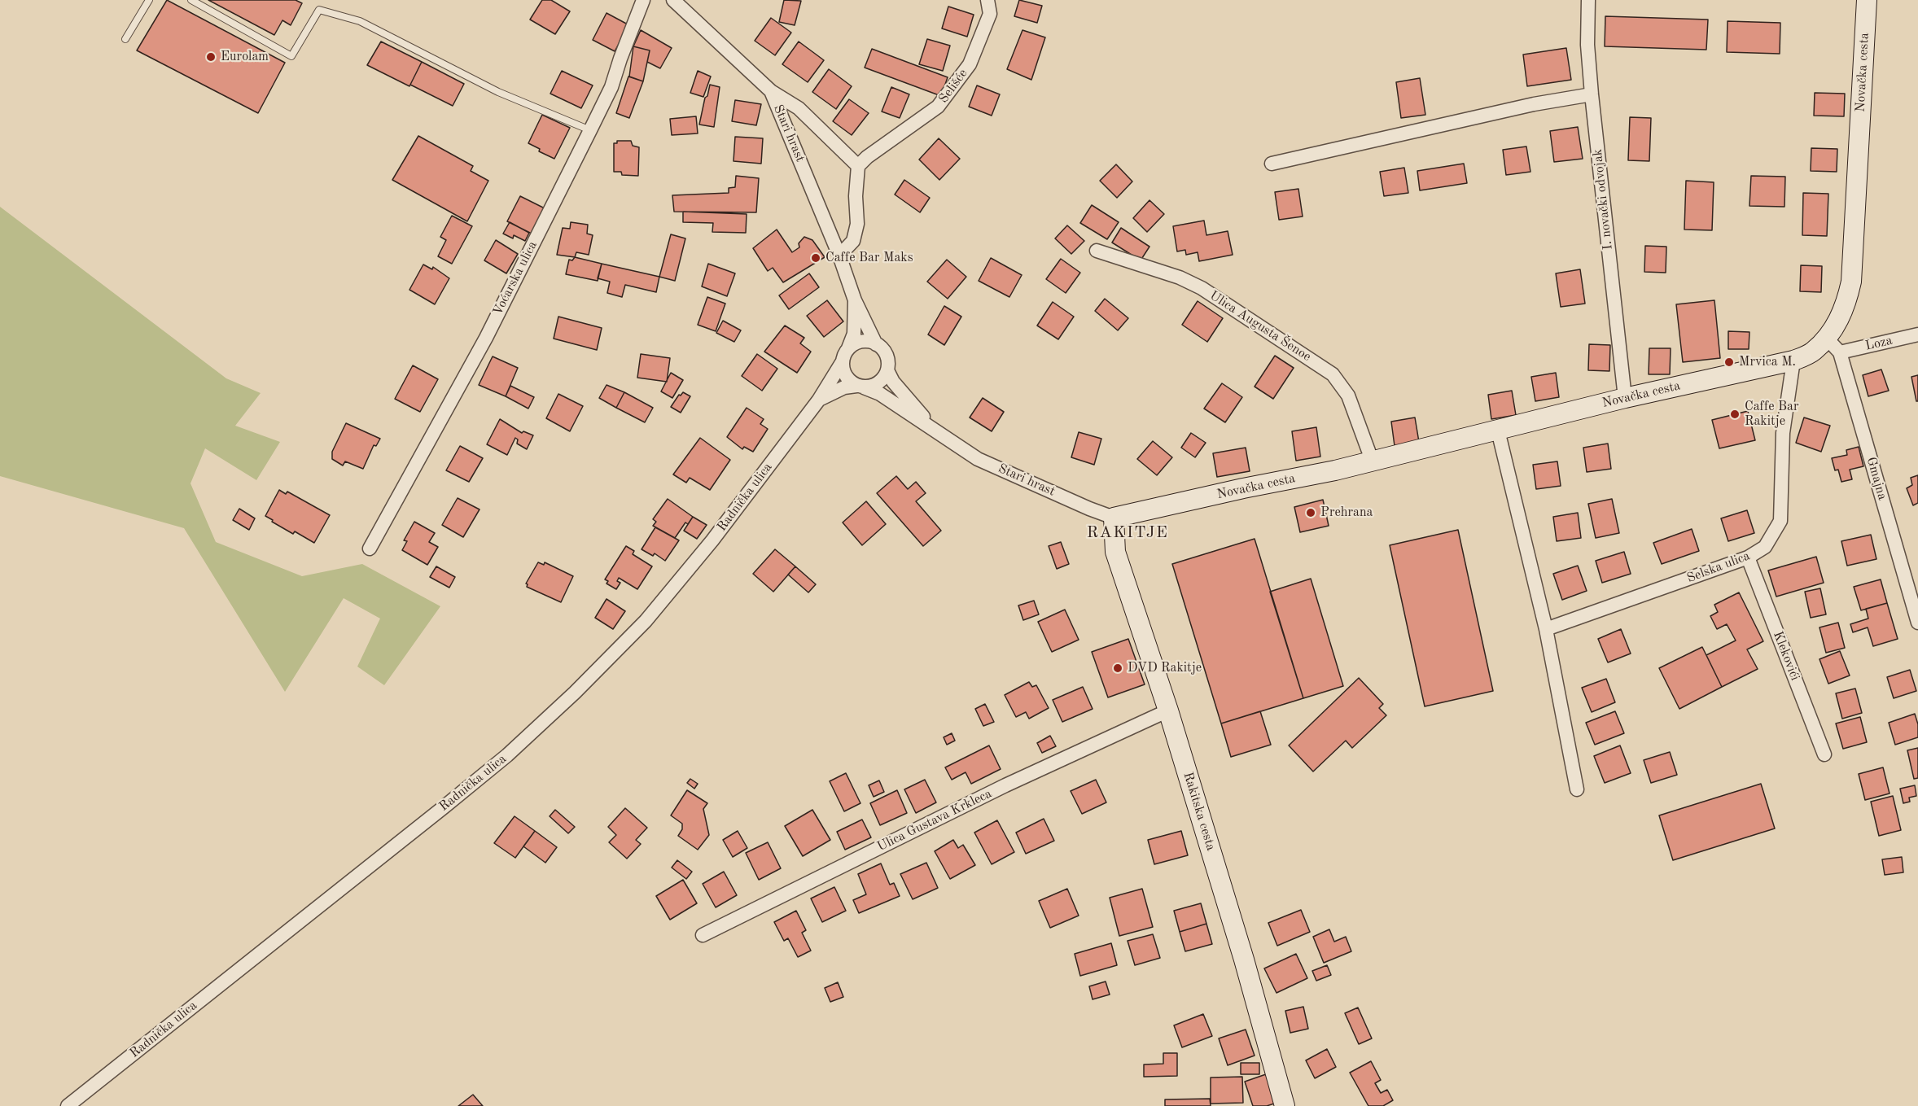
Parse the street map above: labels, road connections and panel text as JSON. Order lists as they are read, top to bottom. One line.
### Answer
{"streets":{"street":["Novačka cesta","Selišće","Stari hrast","I. novački odvojak","Voćarska ulica","Ulica Augusta Šenoe","Loza","Gmajna","Radnička ulica","Selska ulica","Klekovići","Rakitska cesta","Ulica Gustava Krkleca"]},"crossings":[["Novačka cesta","Stari hrast"],["Novačka cesta","I. novački odvojak"],["Novačka cesta","Ulica Augusta Šenoe"],["Novačka cesta","Gmajna"],["Novačka cesta","Selska ulica"],["Novačka cesta","Rakitska cesta"],["Stari hrast","Radnička ulica"],["Stari hrast","Rakitska cesta"],["Loza","Gmajna"],["Selska ulica","Klekovići"],["Rakitska cesta","Ulica Gustava Krkleca"]],"districts":["RAKITJE"],"places":["Eurolam","Caffe Bar Maks","Mrvica M.","Caffe Bar Rakitje","Prehrana","DVD Rakitje"]}
